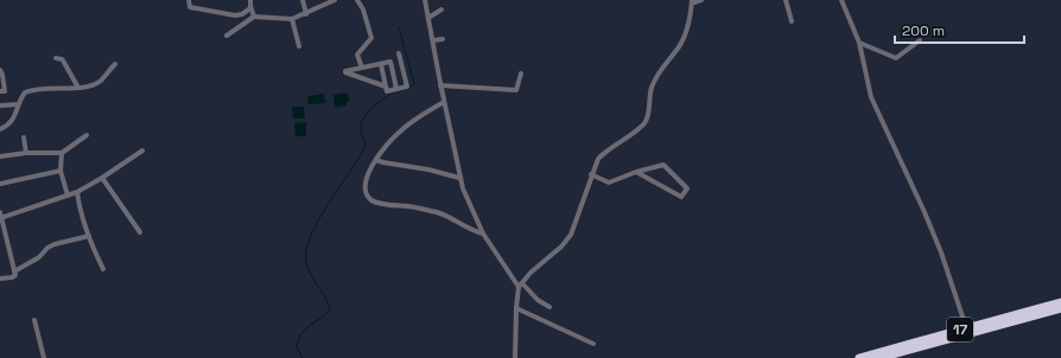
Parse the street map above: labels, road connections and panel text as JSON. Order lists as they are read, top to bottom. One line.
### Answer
{"streets":{"highway":["17"]},"scale_bar":"200 m"}
